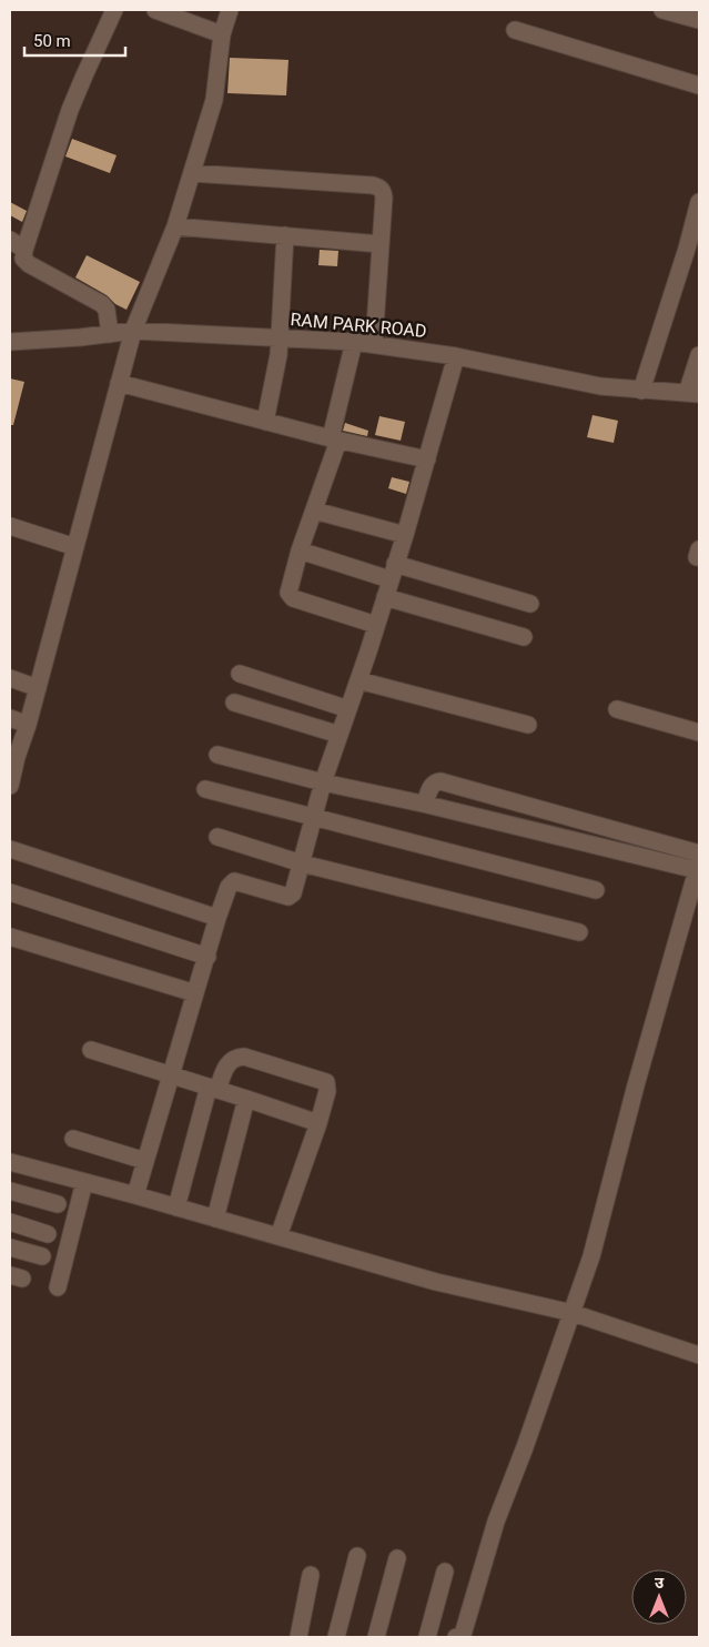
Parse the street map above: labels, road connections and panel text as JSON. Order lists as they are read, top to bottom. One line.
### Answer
{"streets":{"street":["RAM PARK ROAD"]},"scale_bar":"50 m","north":"top"}
